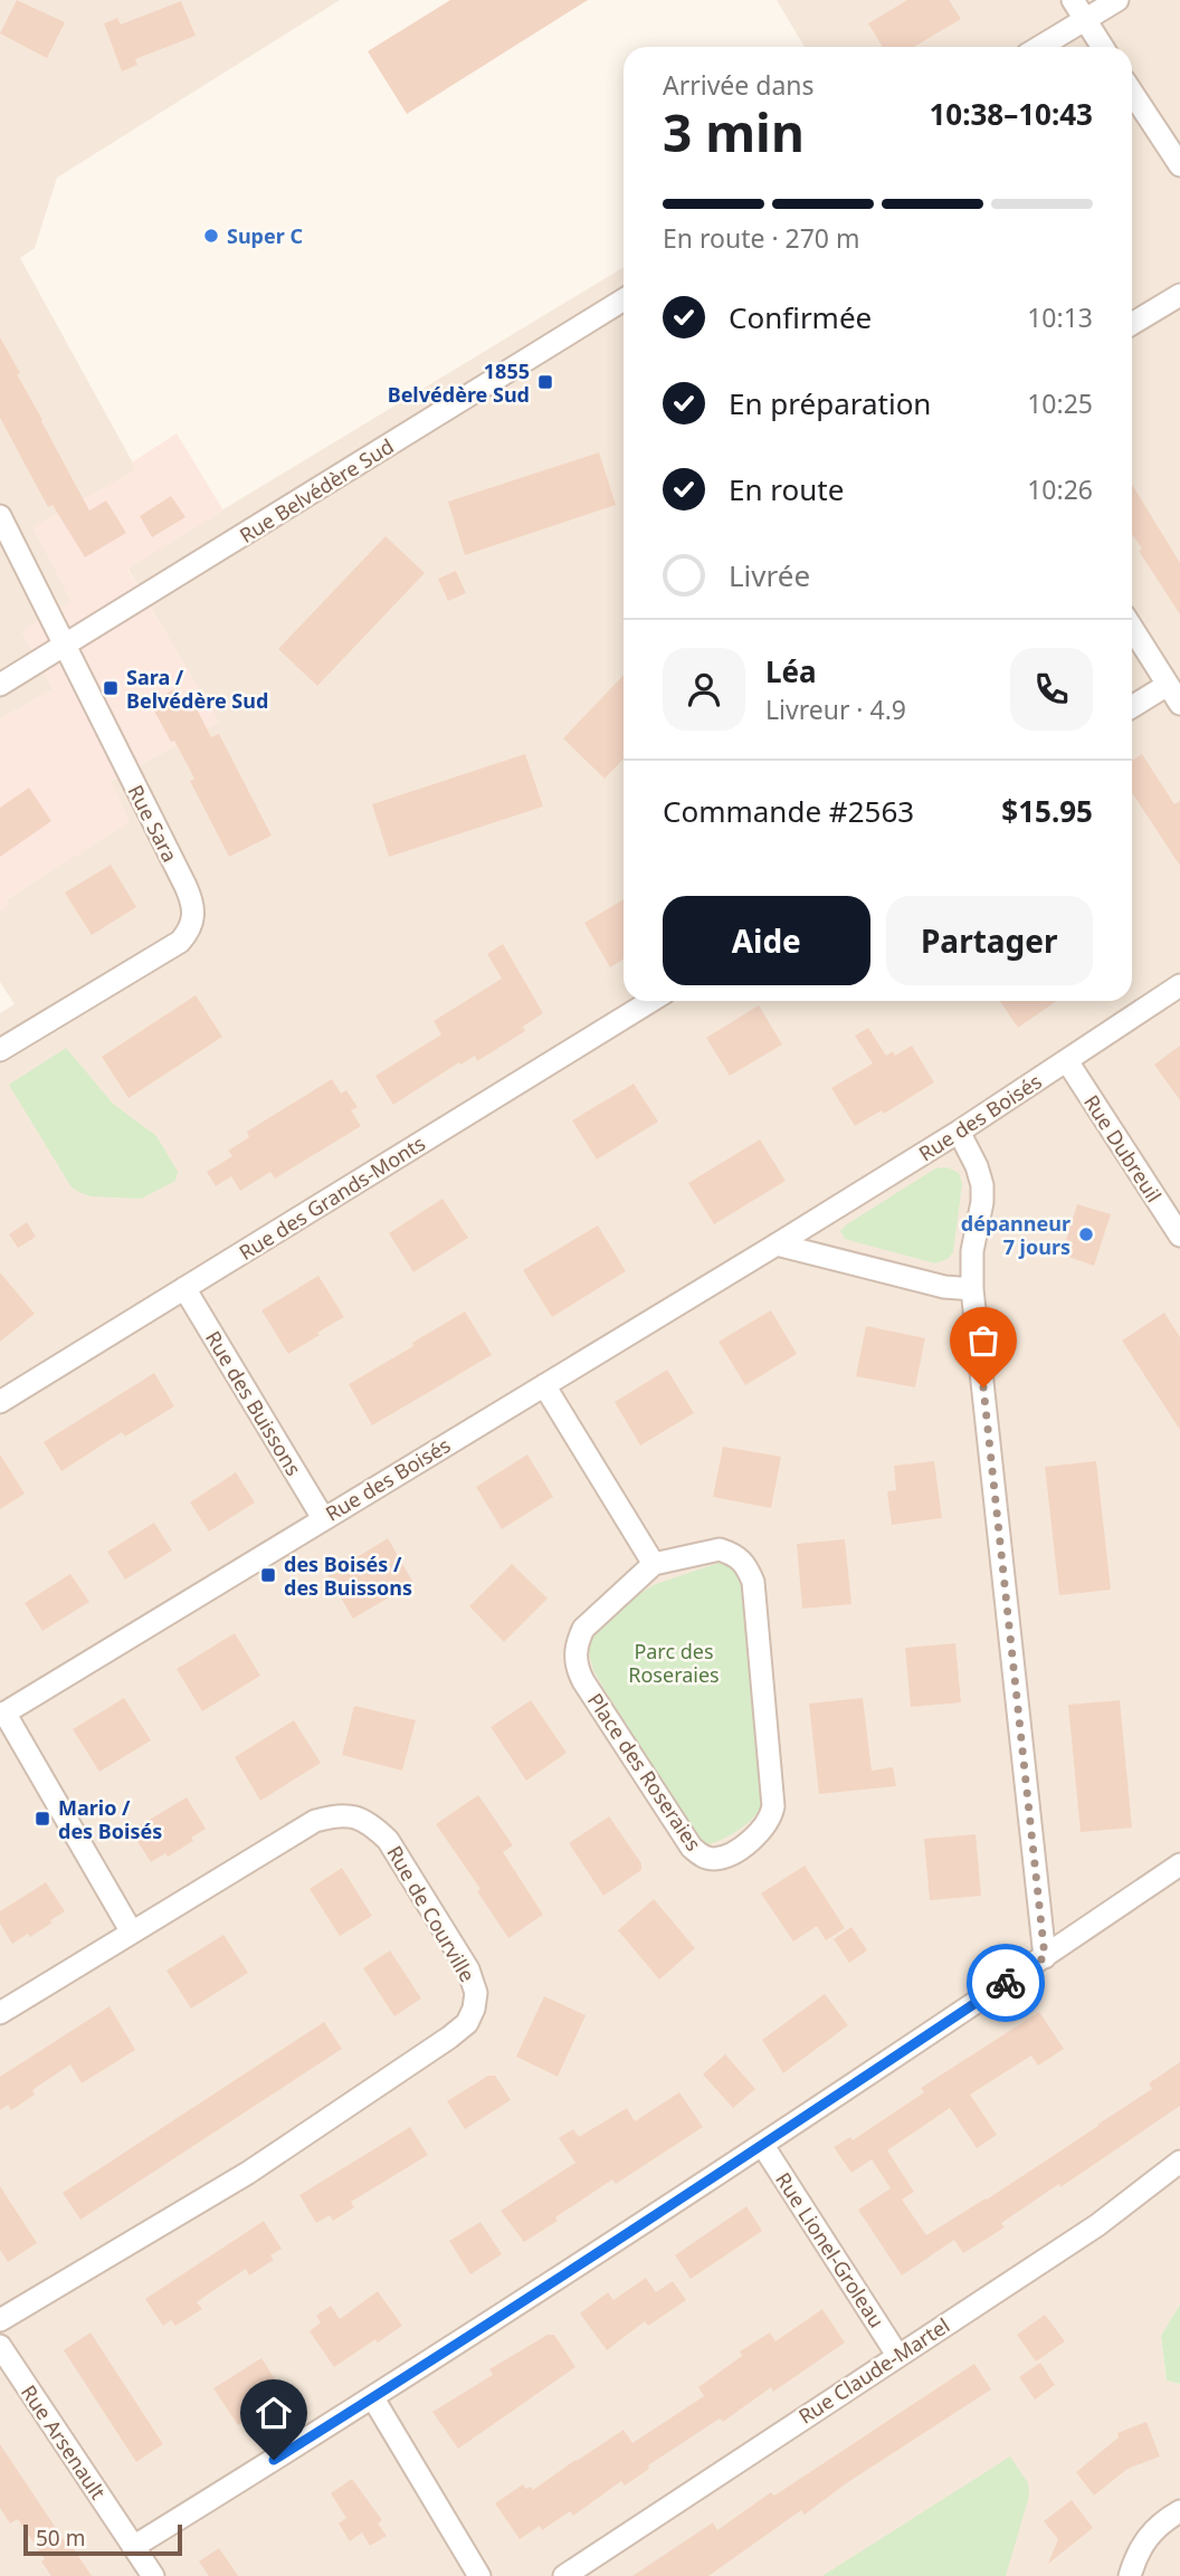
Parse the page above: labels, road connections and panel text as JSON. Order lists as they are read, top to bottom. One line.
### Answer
{"streets":{"street":["Rue Belvédère Sud","Rue Sara","Rue des Boisés","Rue Dubreuil","Rue des Grands-Monts","Rue des Buissons","Place des Roseraies","Rue de Courville","Rue Lionel-Groleau","Rue Claude-Martel","Rue Arsenault"]},"crossings":[["Rue Belvédère Sud","Rue Sara"],["Rue des Boisés","Rue Dubreuil"],["Rue des Boisés","Rue des Buissons"],["Rue des Grands-Monts","Rue des Buissons"],["Rue Lionel-Groleau","Rue Claude-Martel"]],"parks":["Parc des Roseraies"],"places":{"other":["Super C","dépanneur 7 jours"],"transit":["1855 Belvédère Sud","Sara / Belvédère Sud","des Boisés / des Buissons","Mario / des Boisés"]},"scale_bar":"50 m","page":{"heading":["3 min","Arrivée dans","10:38–10:43"],"panel":["Léa","Livreur · 4.9","Commande #2563","$15.95"],"bar":"En route · 270 m","list":[["Confirmée","10:13"],["En préparation","10:25"],["En route","10:26"],"Livrée"],"buttons":["Aide","Partager"],"scale":"50 m"}}
